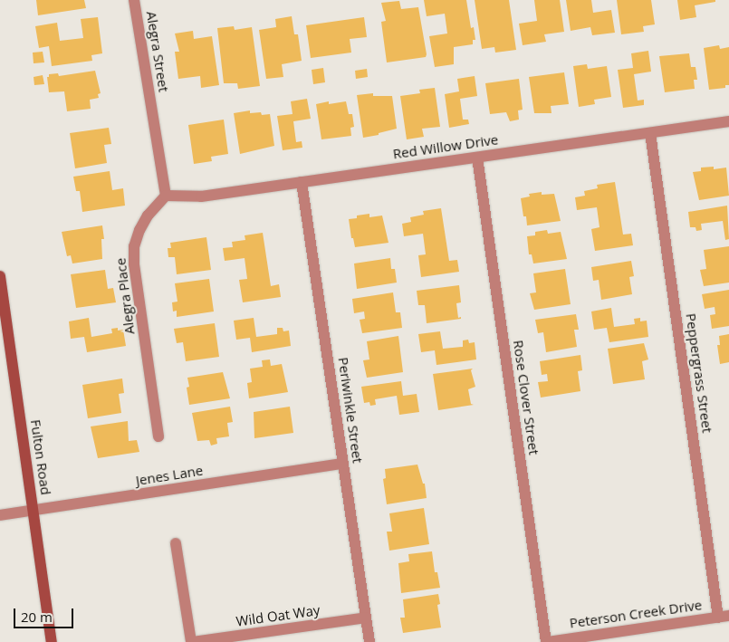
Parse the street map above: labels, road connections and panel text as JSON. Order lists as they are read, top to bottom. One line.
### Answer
{"streets":{"main road":["Fulton Road"],"street":["Alegra Street","Red Willow Drive","Alegra Place","Peppergrass Street","Rose Clover Street","Periwinkle Street","Jenes Lane","Peterson Creek Drive","Wild Oat Way"]},"crossings":[["Alegra Street","Red Willow Drive"],["Alegra Street","Alegra Place"],["Red Willow Drive","Alegra Place"],["Red Willow Drive","Peppergrass Street"],["Red Willow Drive","Rose Clover Street"],["Red Willow Drive","Periwinkle Street"],["Peppergrass Street","Peterson Creek Drive"],["Rose Clover Street","Peterson Creek Drive"],["Periwinkle Street","Jenes Lane"],["Periwinkle Street","Wild Oat Way"],["Fulton Road","Jenes Lane"]],"scale_bar":"20 m"}
